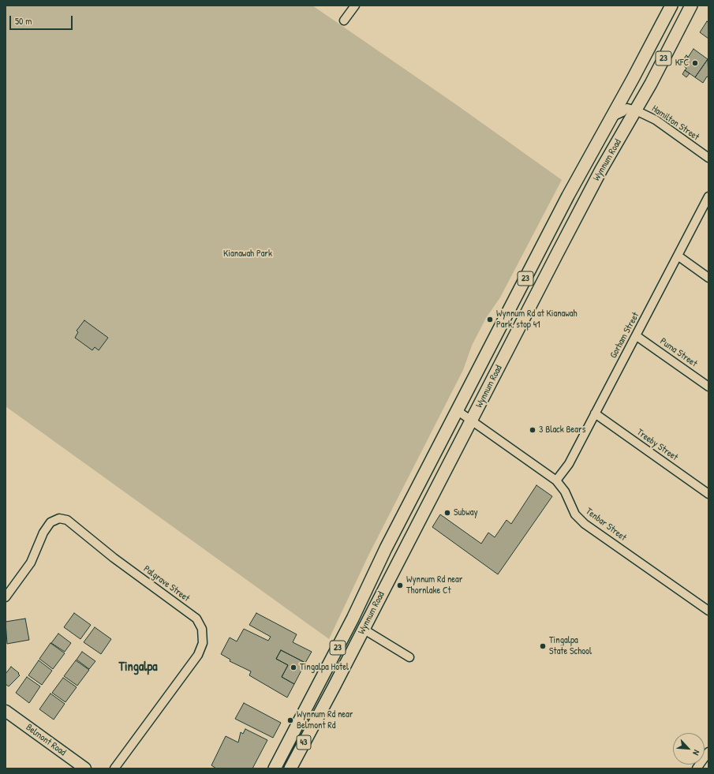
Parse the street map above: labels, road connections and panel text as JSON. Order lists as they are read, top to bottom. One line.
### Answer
{"streets":{"main road":["23","Wynnum Road","Belmont Road","43"],"street":["Hamilton Street","Gorham Street","Puma Street","Treeby Street","Tenbar Street","Palgrave Street"]},"crossings":[["23","Wynnum Road"],["Hamilton Street","Wynnum Road"],["Wynnum Road","Tenbar Street"],["Gorham Street","Puma Street"],["Gorham Street","Treeby Street"],["Gorham Street","Tenbar Street"]],"districts":["Tingalpa"],"parks":["Kianawah Park"],"places":["KFC","Wynnum Rd at Kianawah Park, stop 41","3 Black Bears","Subway","Wynnum Rd near Thornlake Ct","Tingalpa State School","Tingalpa Hotel","Wynnum Rd near Belmont Rd"],"scale_bar":"50 m","north":"bottom right"}
